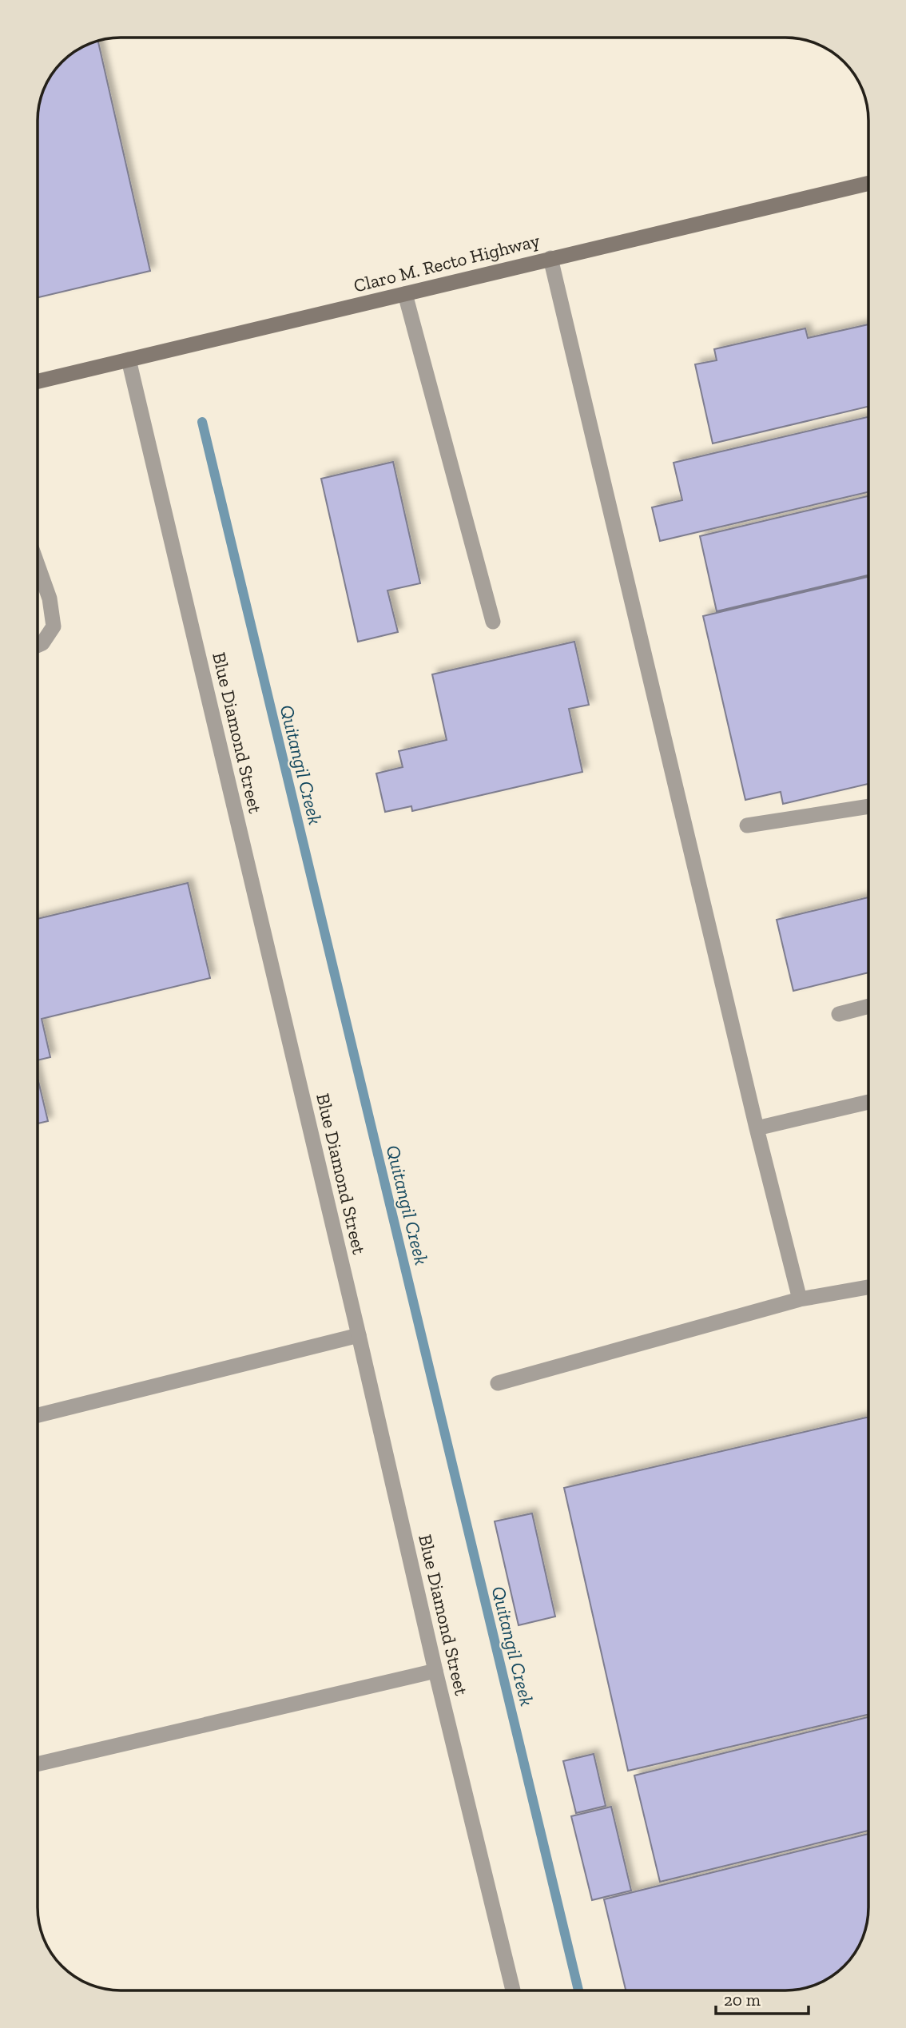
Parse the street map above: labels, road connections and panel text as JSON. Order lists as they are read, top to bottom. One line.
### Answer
{"streets":{"main road":["Claro M. Recto Highway"],"street":["Blue Diamond Street"]},"crossings":[["Claro M. Recto Highway","Blue Diamond Street"]],"water":["Quitangil Creek"],"scale_bar":"20 m"}
